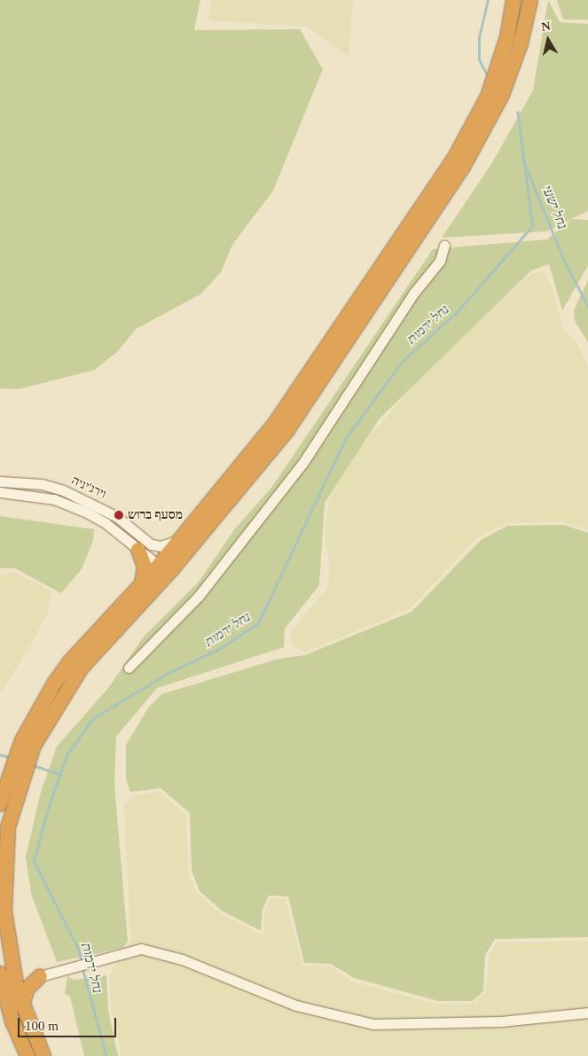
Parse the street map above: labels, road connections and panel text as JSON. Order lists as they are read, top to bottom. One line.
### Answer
{"streets":{"street":["וירג'יניה"]},"water":["נחל ישעי","נחל ירמות"],"places":["מסעף ברוש"],"scale_bar":"100 m","north":"top"}
